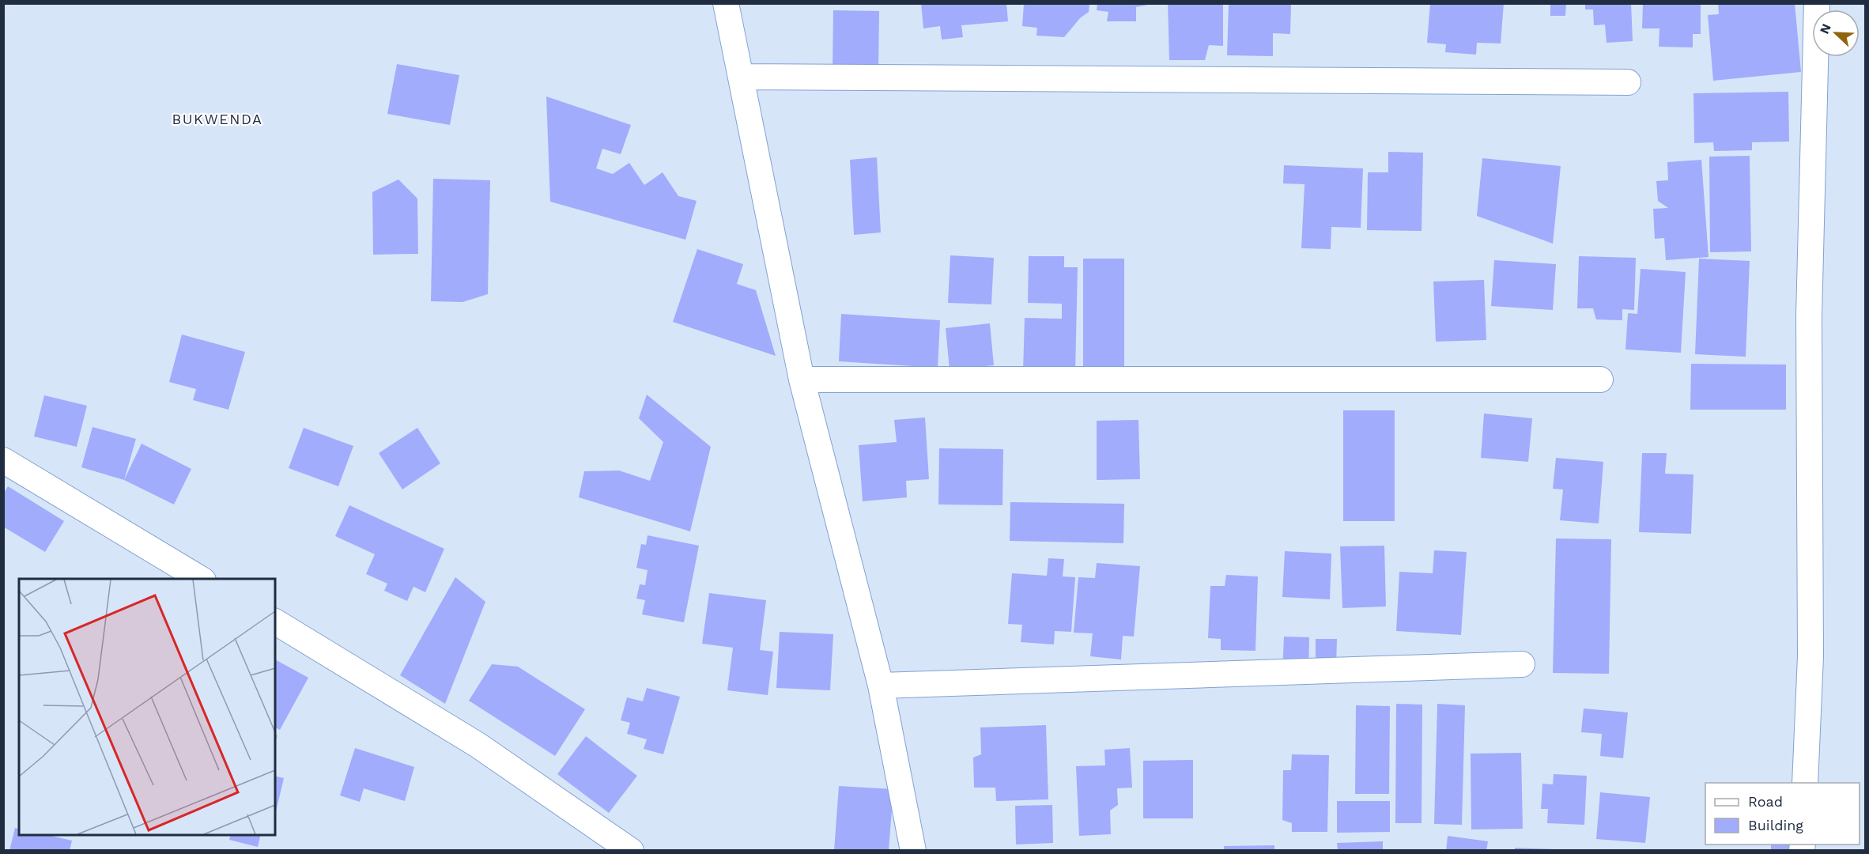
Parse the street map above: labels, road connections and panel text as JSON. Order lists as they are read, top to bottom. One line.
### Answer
{"districts":["BUKWENDA"],"legend":["Road","Building"],"north":"top left"}
